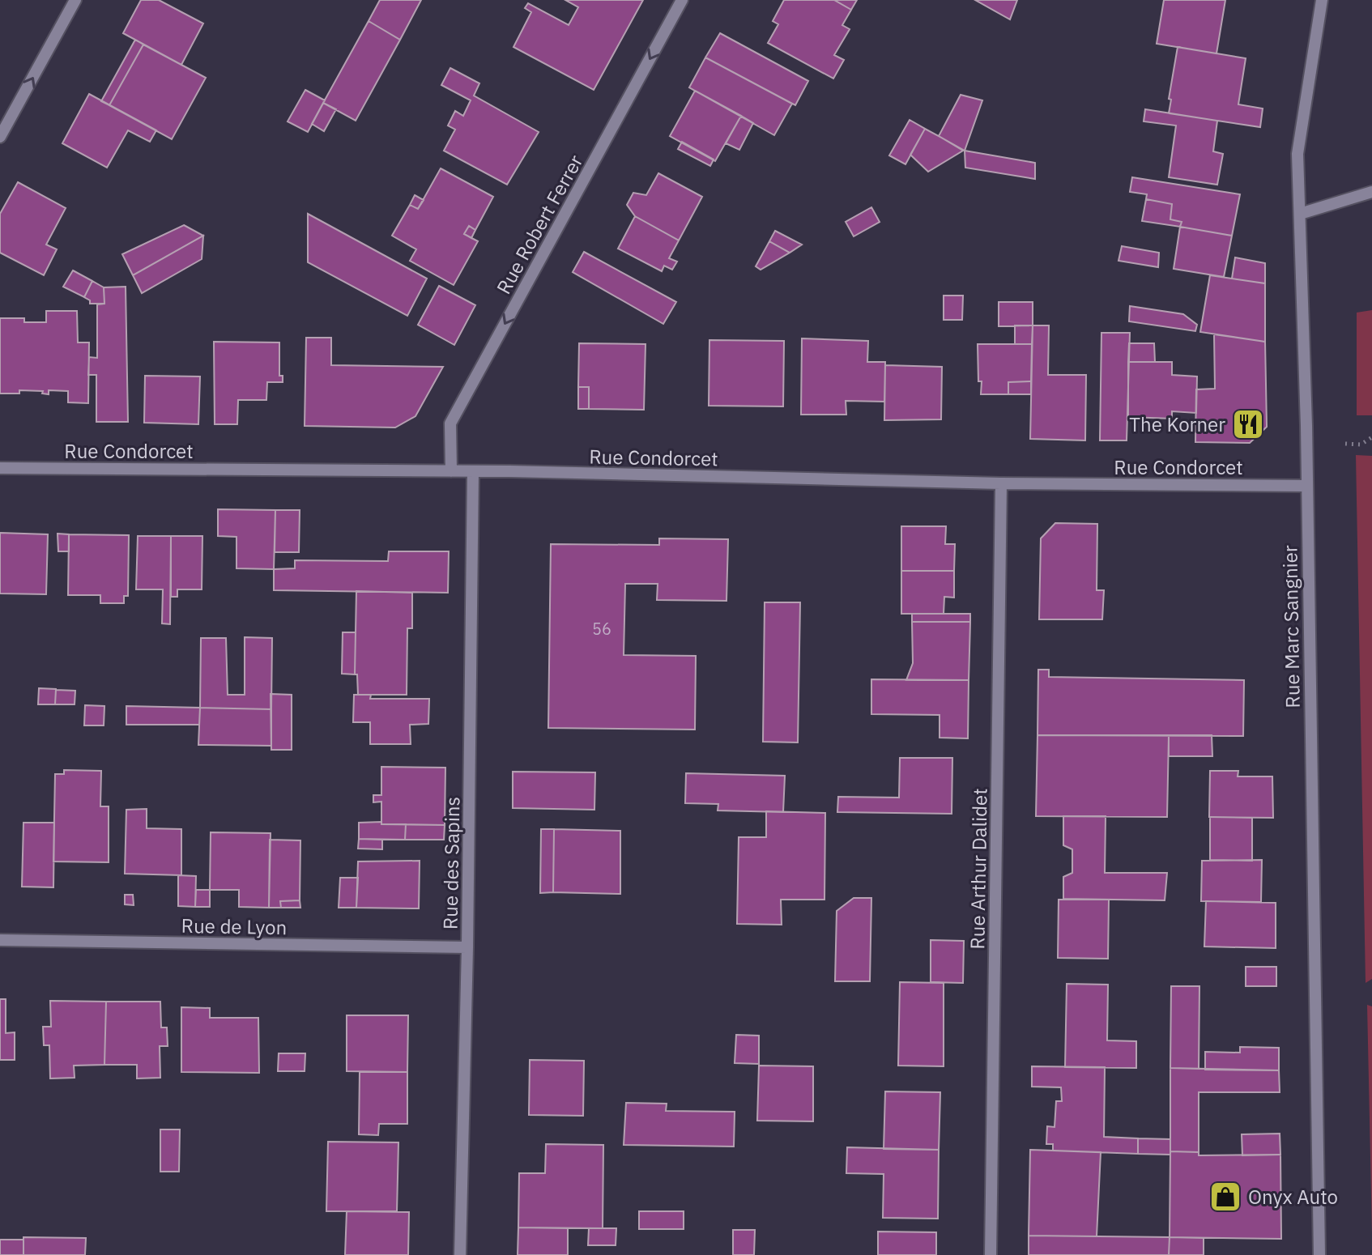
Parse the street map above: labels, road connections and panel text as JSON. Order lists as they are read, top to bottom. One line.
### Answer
{"streets":{"street":["Rue Robert Ferrer","Rue Condorcet","Rue Marc Sangnier","Rue des Sapins","Rue Arthur Dalidet","Rue de Lyon"]},"crossings":[["Rue Robert Ferrer","Rue Condorcet"],["Rue Condorcet","Rue Marc Sangnier"],["Rue Condorcet","Rue des Sapins"],["Rue Condorcet","Rue Arthur Dalidet"],["Rue des Sapins","Rue de Lyon"]],"one_way":["Rue Robert Ferrer"],"places":{"restaurant":["The Korner"],"shop":["Onyx Auto"]},"house_numbers":["56"]}
